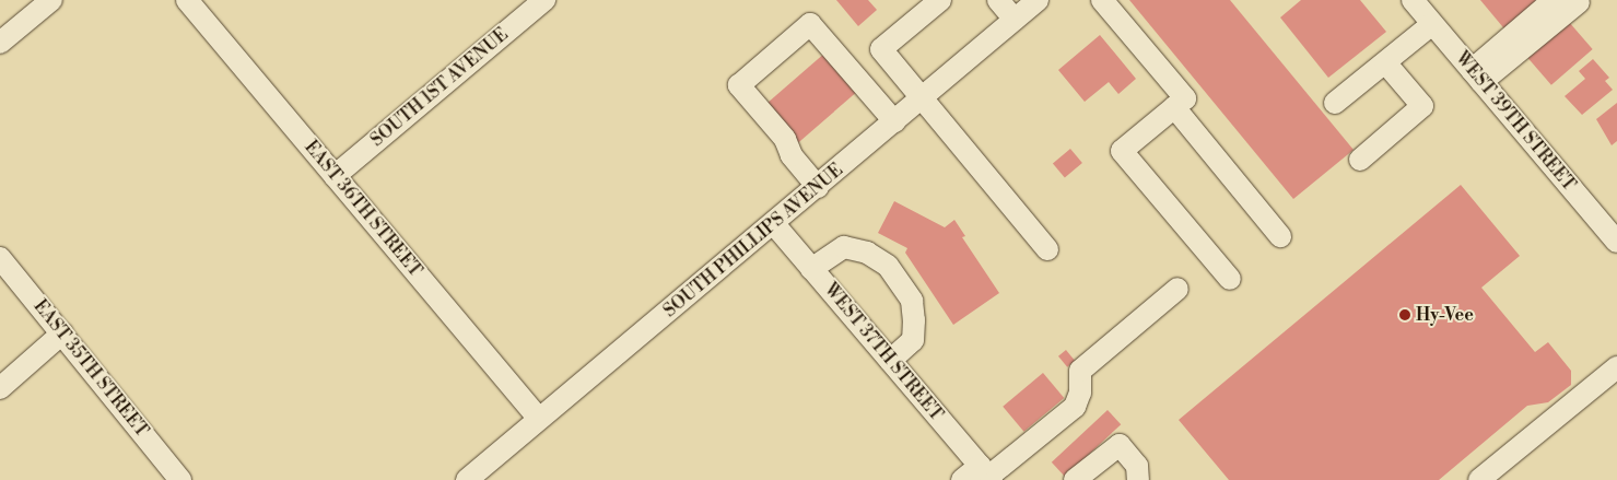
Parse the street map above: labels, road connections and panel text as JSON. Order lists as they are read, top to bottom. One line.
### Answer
{"streets":{"street":["SOUTH 1ST AVENUE","WEST 39TH STREET","EAST 36TH STREET","SOUTH PHILLIPS AVENUE","WEST 37TH STREET","EAST 35TH STREET"]},"crossings":[["SOUTH 1ST AVENUE","EAST 36TH STREET"],["EAST 36TH STREET","SOUTH PHILLIPS AVENUE"],["SOUTH PHILLIPS AVENUE","WEST 37TH STREET"]],"places":["Hy-Vee"]}
